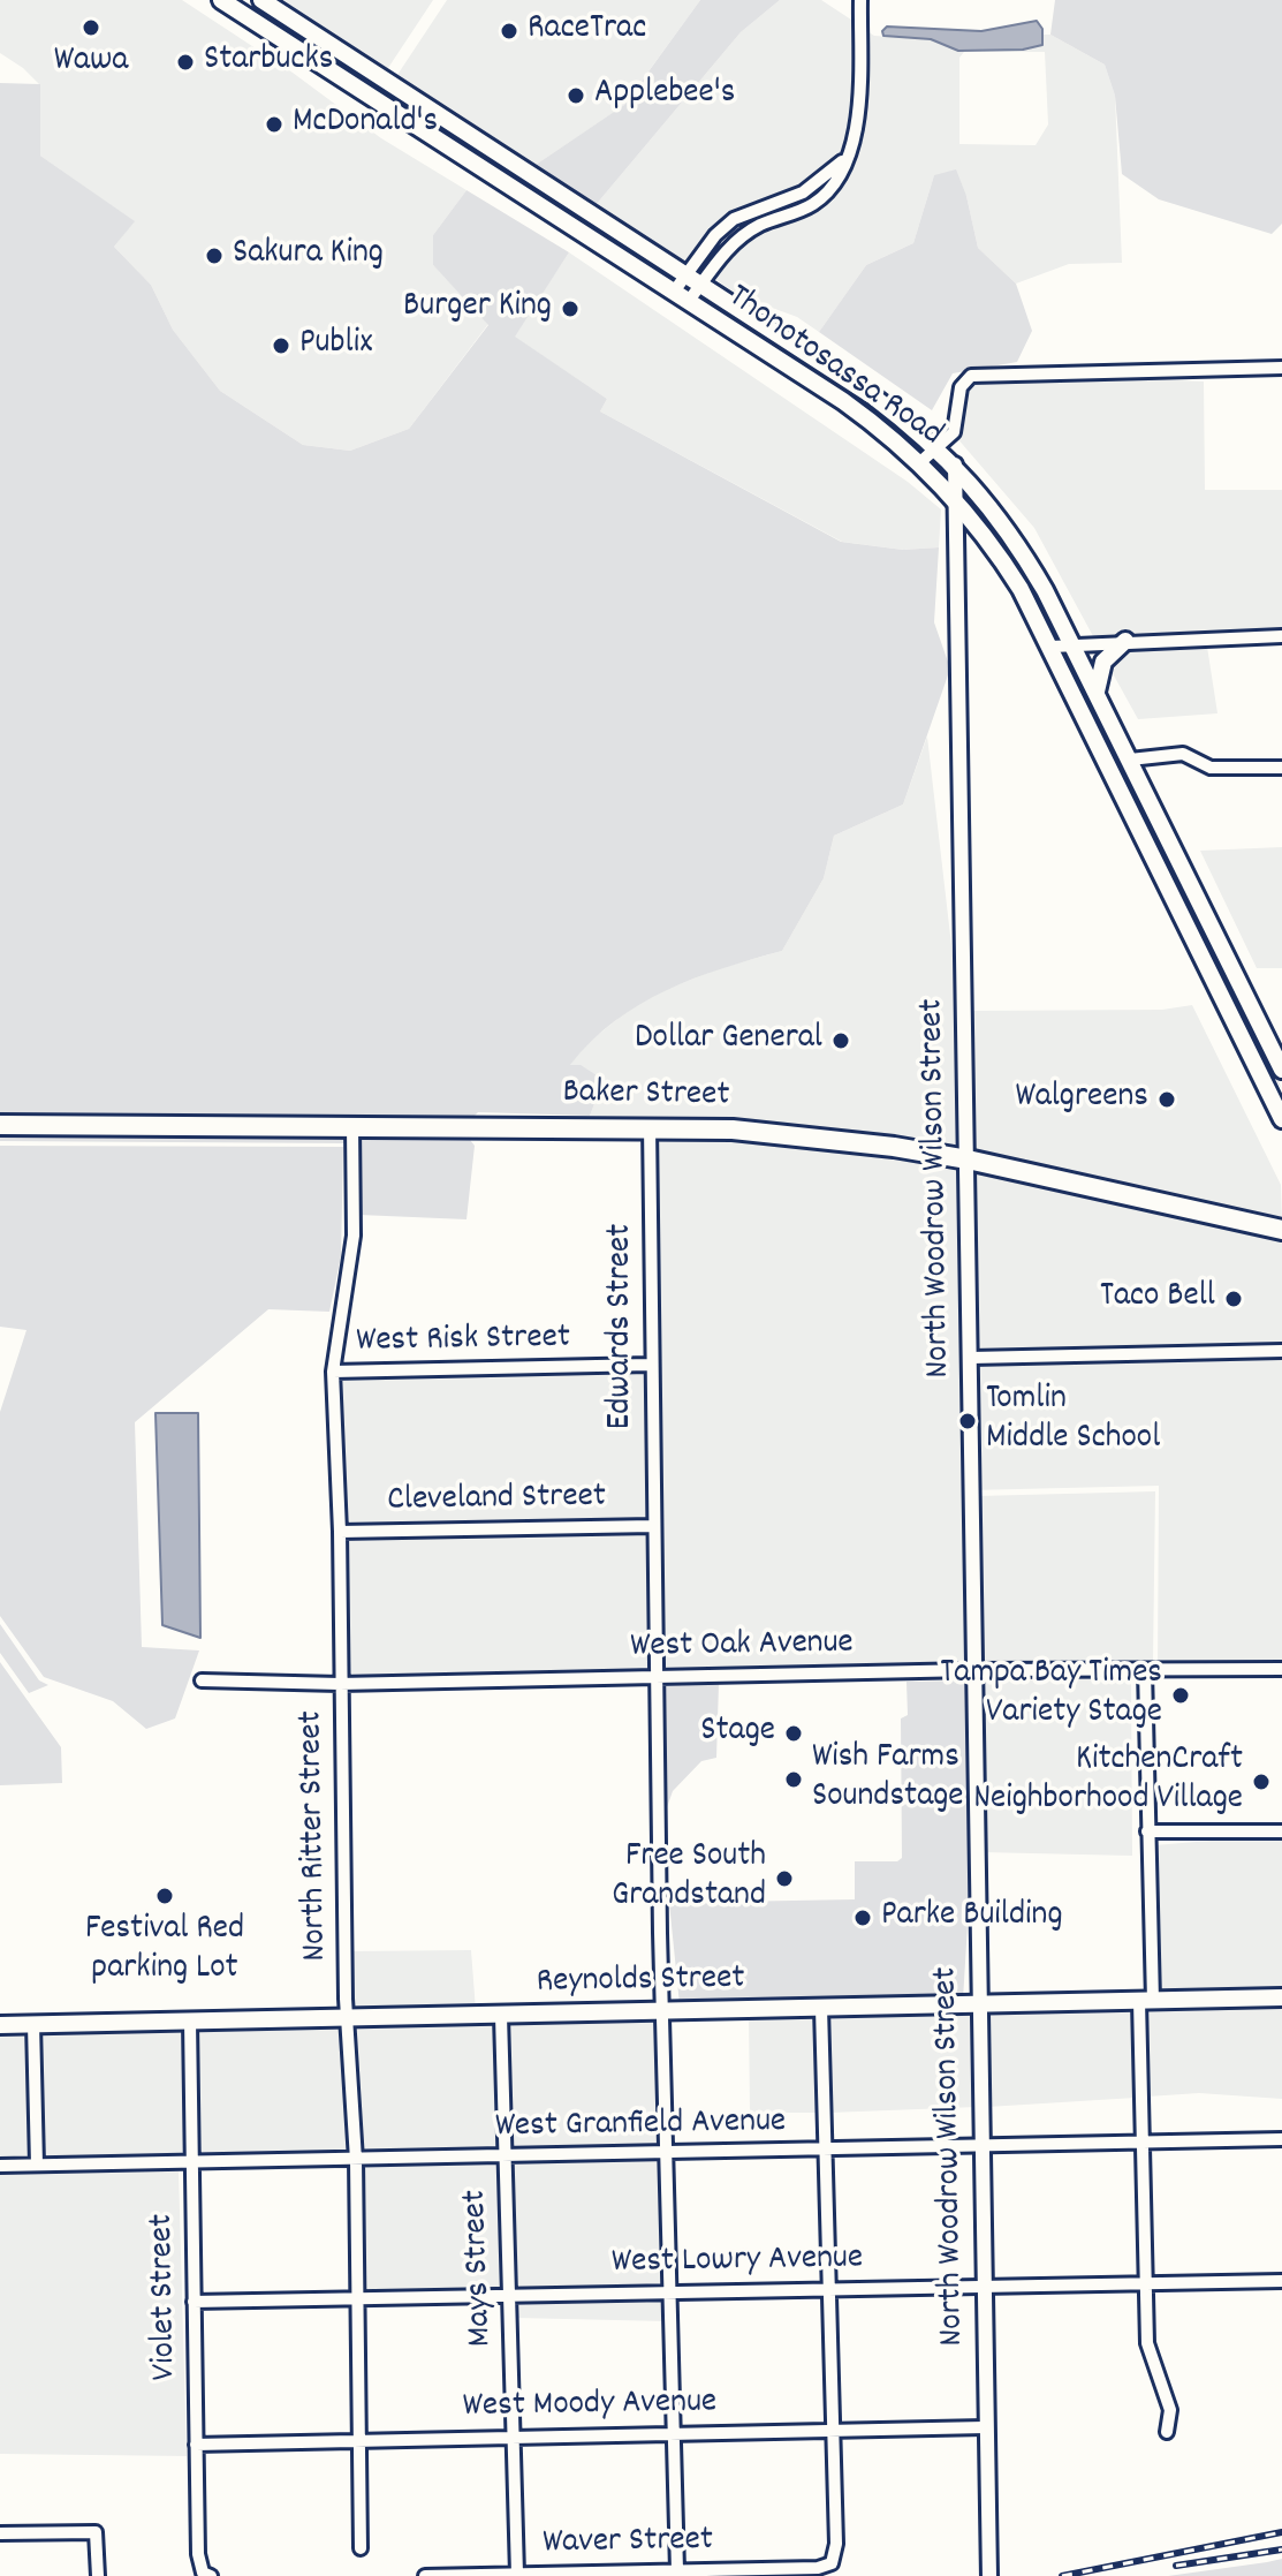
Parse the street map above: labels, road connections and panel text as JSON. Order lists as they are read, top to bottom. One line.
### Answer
{"streets":{"main road":["Thonotosassa Road","Baker Street","Reynolds Street"],"street":["North Woodrow Wilson Street","Edwards Street","West Risk Street","Cleveland Street","West Oak Avenue","North Ritter Street","West Granfield Avenue","West Lowry Avenue","Mays Street","Violet Street","West Moody Avenue","Waver Street"]},"crossings":[["Thonotosassa Road","North Woodrow Wilson Street"],["Baker Street","North Woodrow Wilson Street"],["Baker Street","Edwards Street"],["Baker Street","North Ritter Street"],["North Woodrow Wilson Street","West Oak Avenue"],["North Woodrow Wilson Street","Reynolds Street"],["North Woodrow Wilson Street","West Granfield Avenue"],["North Woodrow Wilson Street","West Lowry Avenue"],["North Woodrow Wilson Street","West Moody Avenue"],["Edwards Street","West Risk Street"],["Edwards Street","Cleveland Street"],["Edwards Street","West Oak Avenue"],["Edwards Street","Reynolds Street"],["Edwards Street","West Granfield Avenue"],["Edwards Street","West Lowry Avenue"],["Edwards Street","West Moody Avenue"],["Edwards Street","Waver Street"],["West Risk Street","North Ritter Street"],["Cleveland Street","North Ritter Street"],["West Oak Avenue","North Ritter Street"],["North Ritter Street","Reynolds Street"],["North Ritter Street","West Granfield Avenue"],["North Ritter Street","West Lowry Avenue"],["North Ritter Street","West Moody Avenue"],["Reynolds Street","Mays Street"],["Reynolds Street","Violet Street"],["West Granfield Avenue","Mays Street"],["West Granfield Avenue","Violet Street"],["West Lowry Avenue","Mays Street"],["West Lowry Avenue","Violet Street"],["Mays Street","West Moody Avenue"],["Mays Street","Waver Street"],["Violet Street","West Moody Avenue"],["West Moody Avenue","Waver Street"]],"places":["Wawa","RaceTrac","Starbucks","Applebee's","McDonald's","Sakura King","Burger King","Publix","Dollar General","Walgreens","Taco Bell","Tomlin Middle School","Tampa Bay Times Variety Stage","Stage","Wish Farms Soundstage","KitchenCraft Neighborhood Village","Free South Grandstand","Festival Red parking Lot","Parke Building"]}
